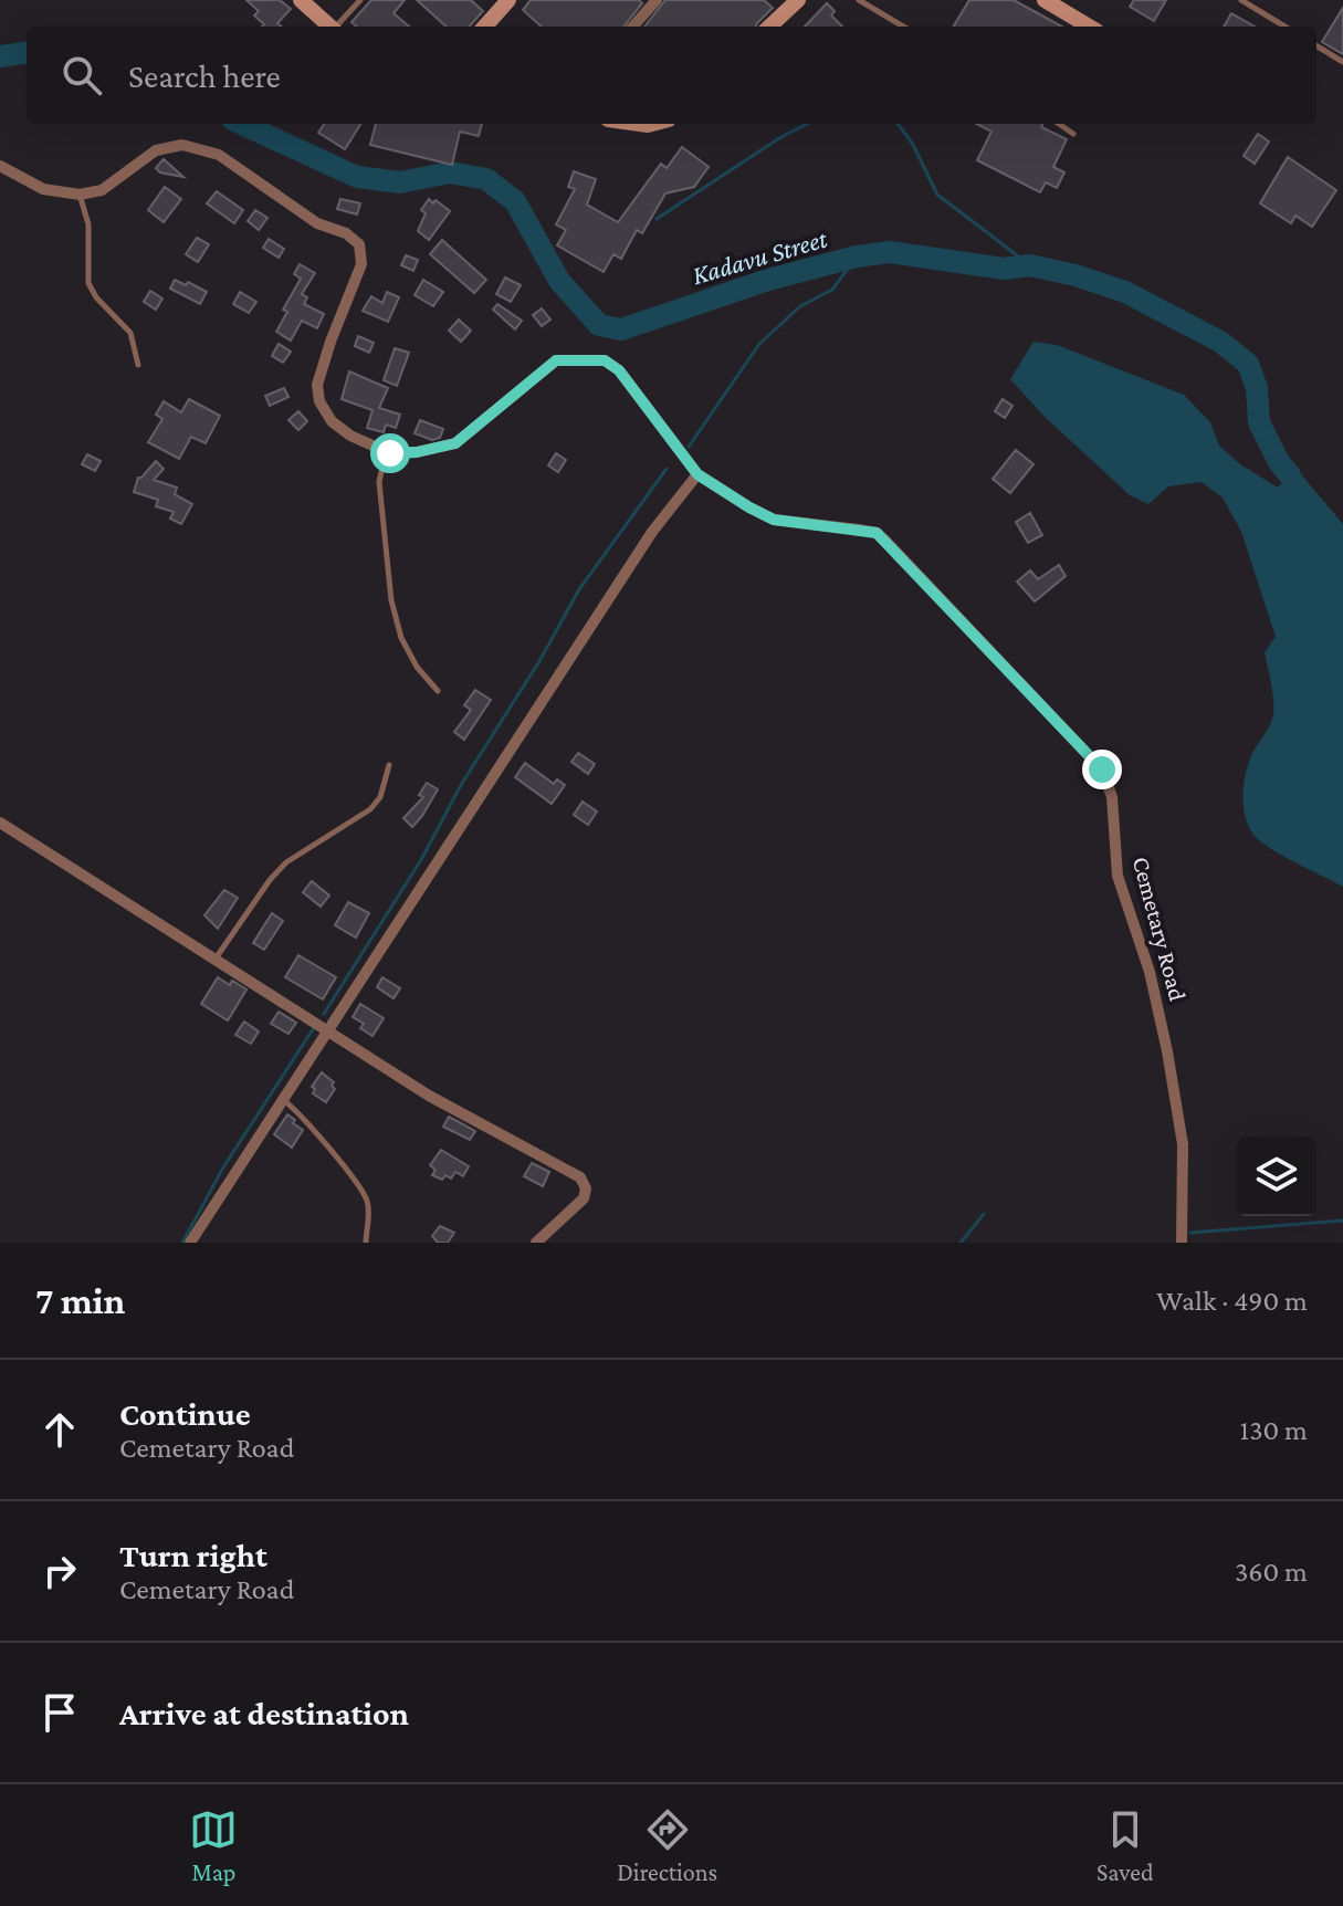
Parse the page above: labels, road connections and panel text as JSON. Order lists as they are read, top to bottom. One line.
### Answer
{"streets":{"street":["Cemetary Road"]},"water":["Kadavu Street"],"page":{"search":"Search here","heading":["7 min","Walk · 490 m"],"list":[["Continue","Cemetary Road","130 m"],["Turn right","Cemetary Road","360 m"],"Arrive at destination"],"nav":["Map","Directions","Saved"]}}
